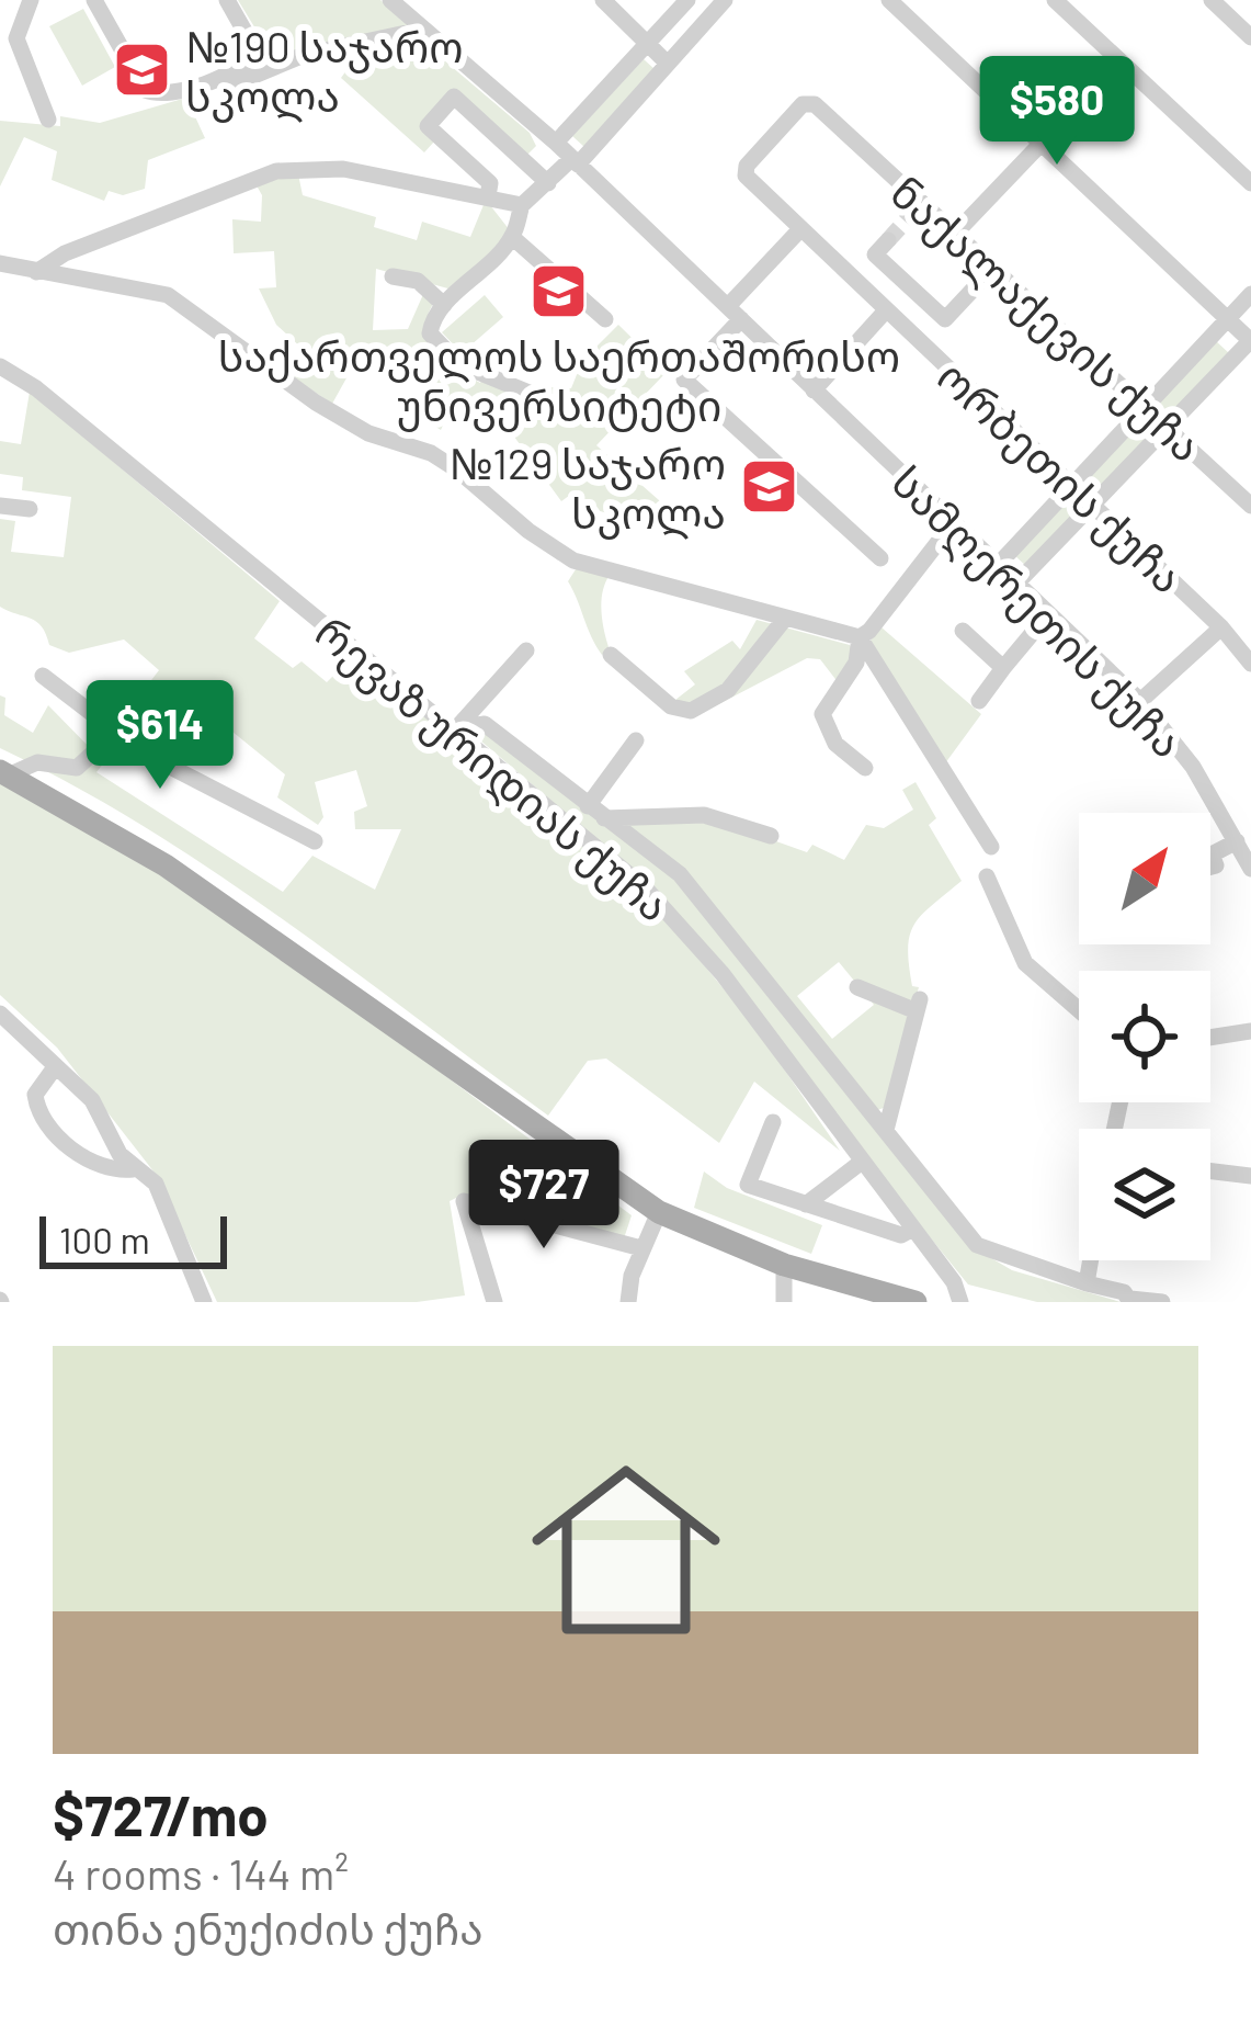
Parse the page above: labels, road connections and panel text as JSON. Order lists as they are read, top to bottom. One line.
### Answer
{"streets":{"street":["ნაქალაქევის ქუჩა","ორბეთის ქუჩა","სამღერეთის ქუჩა","რევაზ ურიდიას ქუჩა"]},"crossings":[["ნაქალაქევის ქუჩა","ორბეთის ქუჩა"]],"places":{"school or university":["№190 საჯარო სკოლა","საქართველოს საერთაშორისო უნივერსიტეტი","№129 საჯარო სკოლა"]},"scale_bar":"100 m","north":"top right","page":{"price":["$580","$614","$727"],"scale":"100 m","list":[{"name":"$727/mo","note":"4 rooms · 144 m² · თინა ენუქიძის ქუჩა"}]}}
